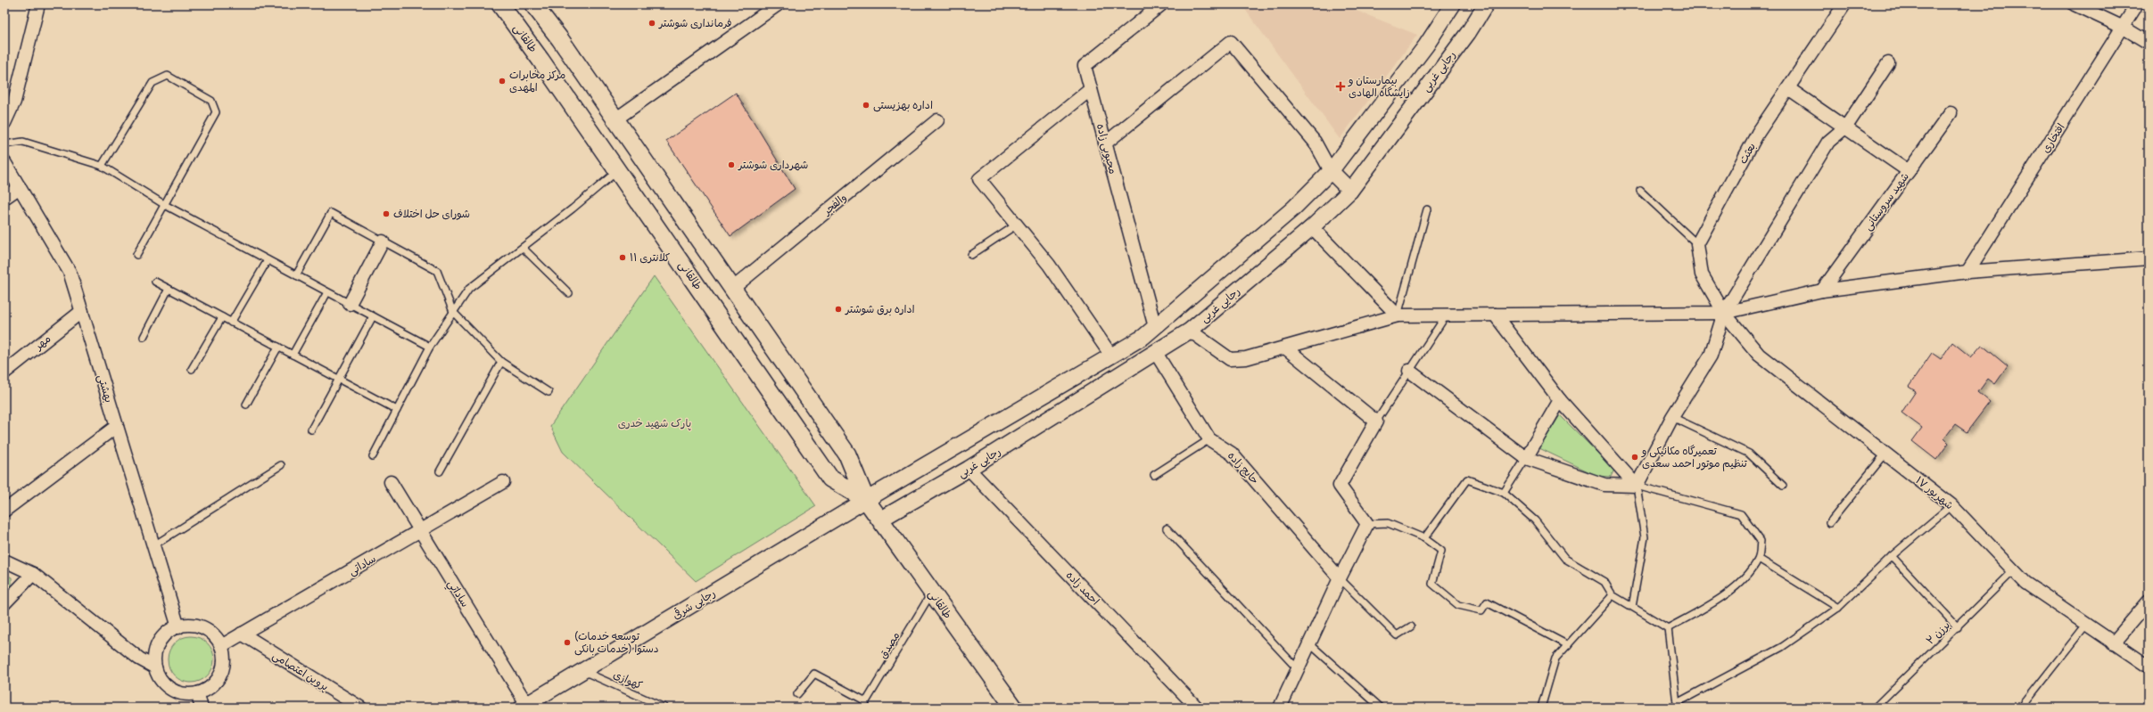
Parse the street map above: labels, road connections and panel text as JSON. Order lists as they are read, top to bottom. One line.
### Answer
{"streets":{"main road":["طالقانی"],"street":["رجایی غربی","افتخاری","محبوبی زاده","بعثت","شهید سروستانی","والفجر","مهر","بهشتی","حایج زاده","۱۷ شهریور","ساداتی","احمد زاده","ساداتي","رجایی شرقی","پروین اعتصامی"],"lane":["برزن ۲","مصدق","کهوازی"]},"crossings":[["طالقانی","رجایی غربی"],["طالقانی","والفجر"],["طالقانی","رجایی شرقی"],["طالقانی","مصدق"],["رجایی غربی","حایج زاده"],["رجایی غربی","احمد زاده"],["مهر","بهشتی"],["بهشتی","ساداتی"],["۱۷ شهریور","برزن ۲"],["ساداتی","ساداتي"],["ساداتی","پروین اعتصامی"],["ساداتي","رجایی شرقی"],["رجایی شرقی","کهوازی"]],"parks":["پارک شهید خدری"],"places":{"other":["فرمانداری شوشتر","مرکز مخابرات المهدی","اداره بهزیستی","شهرداری شوشتر","شورای حل اختلاف","کلانتری ۱۱","اداره برق شوشتر","تعمیرگاه مکانیکی و تنظیم موتور احمد سعدی","(توسعه خدمات دستوا (خدمات بانکی"],"health":["بیمارستان و زایشگاه الهادی"]}}
